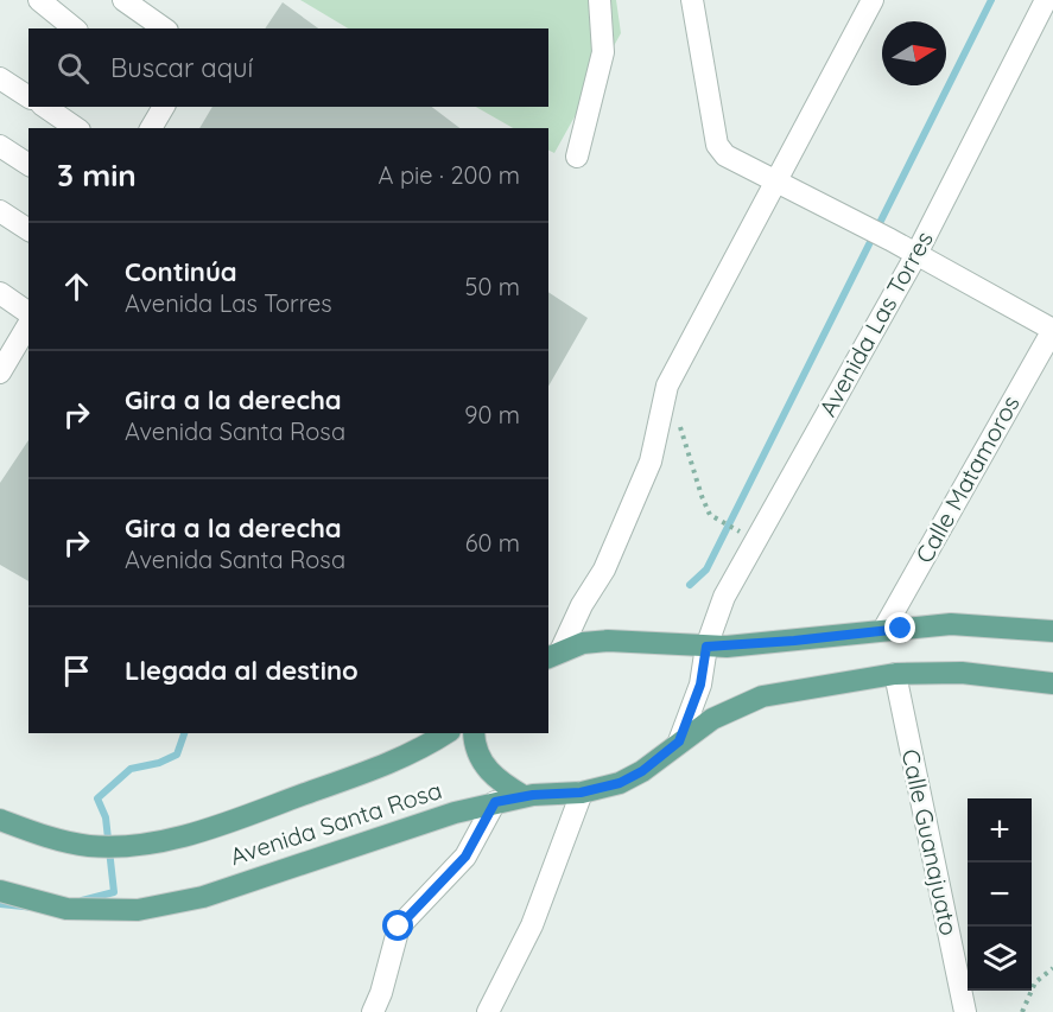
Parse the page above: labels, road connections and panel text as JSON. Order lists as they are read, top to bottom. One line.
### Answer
{"streets":{"main road":["Avenida Santa Rosa"],"street":["Avenida Las Torres","Calle Matamoros","Calle Guanajuato"]},"crossings":[["Avenida Santa Rosa","Calle Guanajuato"]],"north":"right","page":{"search":"Buscar aquí","heading":["3 min","A pie · 200 m"],"list":[["Continúa","Avenida Las Torres","50 m"],["Gira a la derecha","Avenida Santa Rosa","90 m"],["Gira a la derecha","Avenida Santa Rosa","60 m"],"Llegada al destino"],"map_buttons":["+","−"]}}
